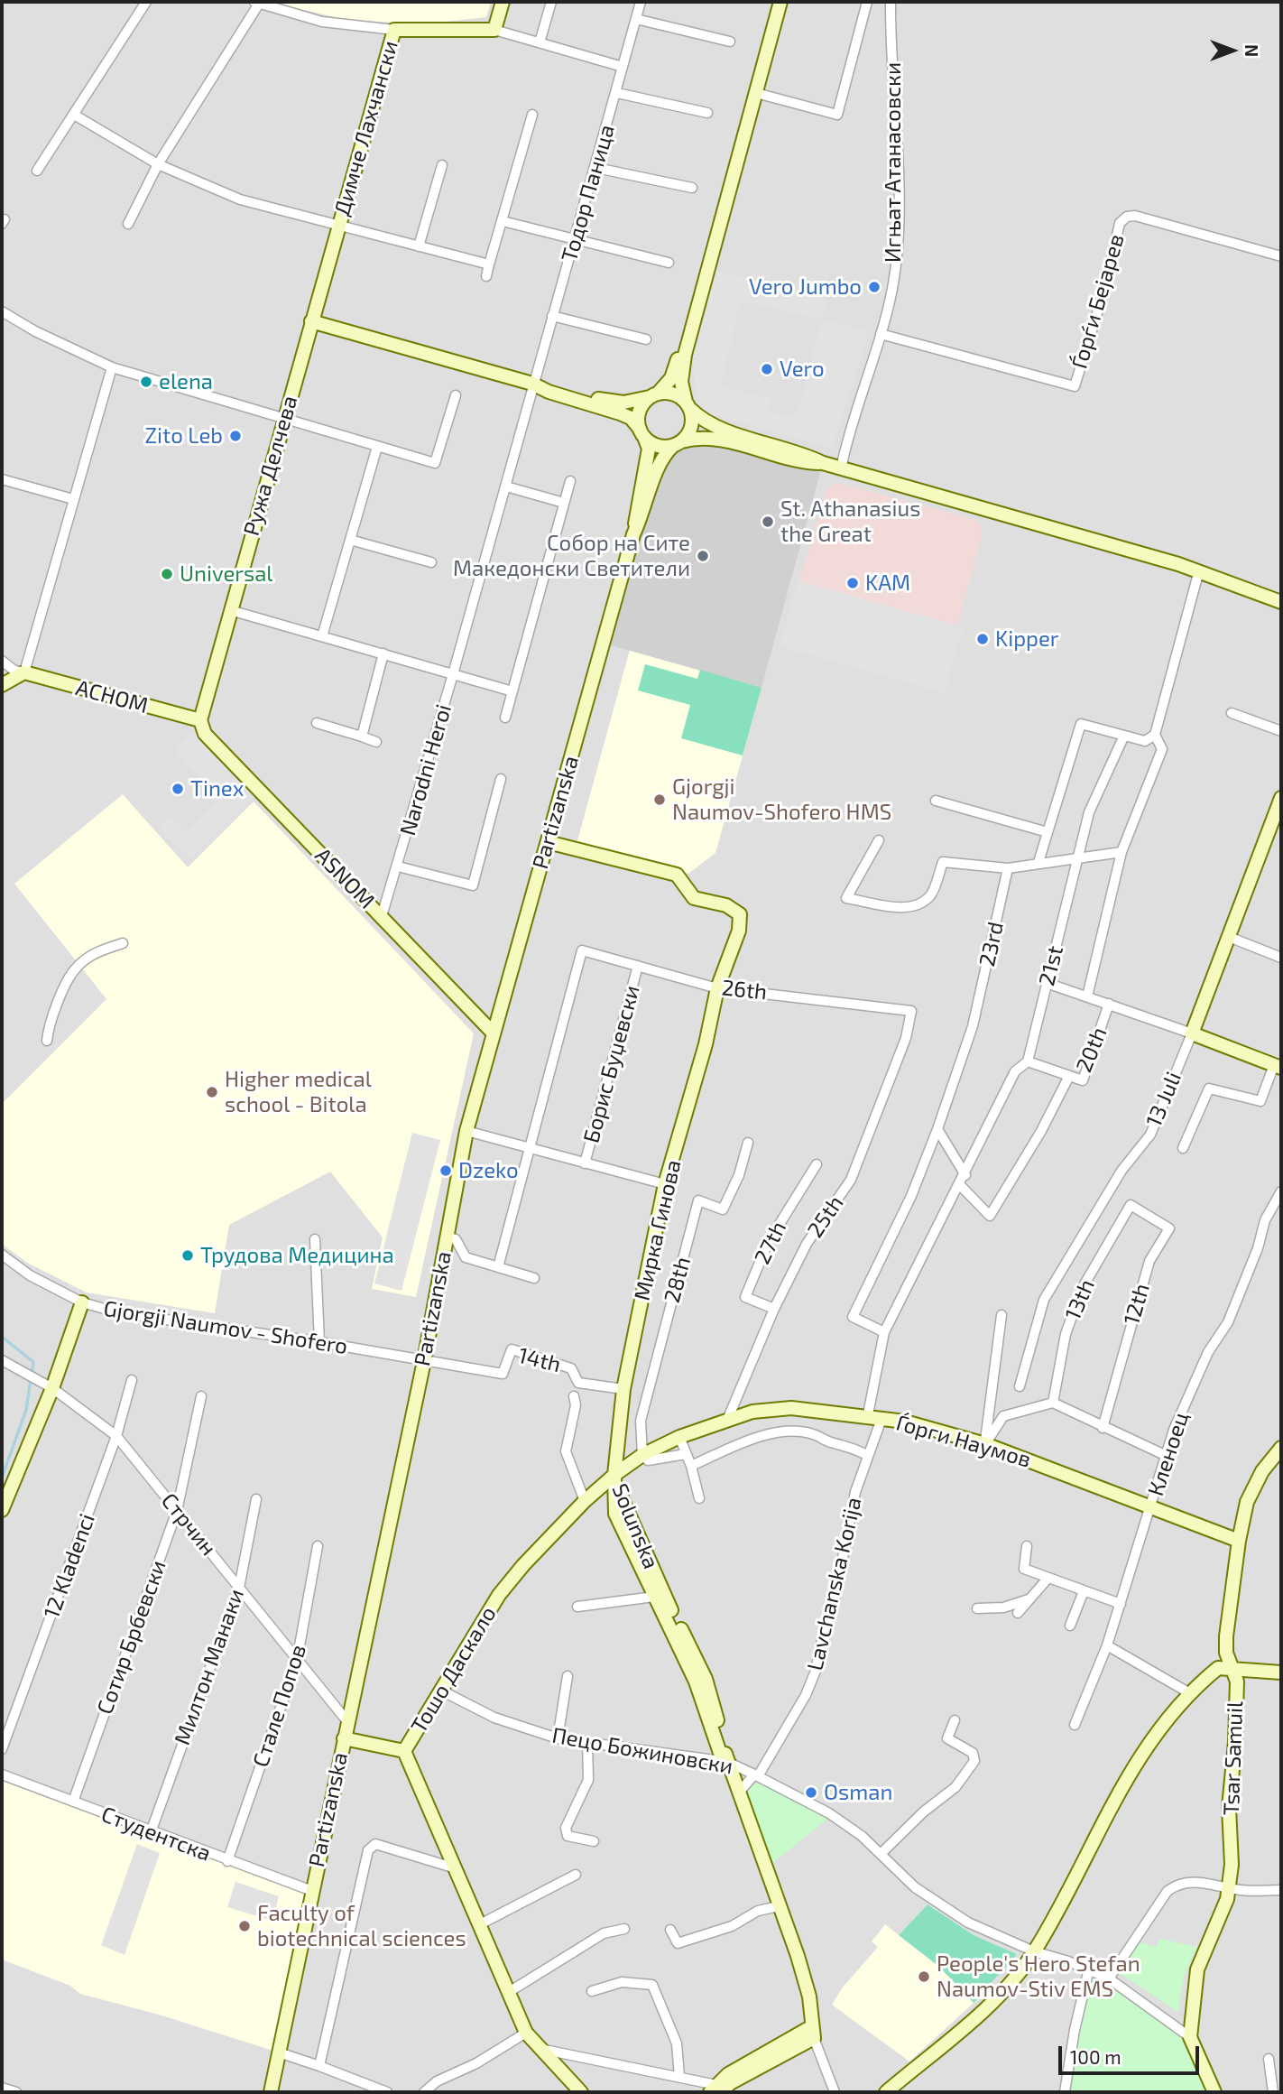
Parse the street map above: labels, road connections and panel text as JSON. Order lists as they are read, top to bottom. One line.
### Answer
{"streets":{"street":["Димче Лахчански","Игњат Атанасовски","Тодор Паница","Ѓорѓи Бејарев","Ружа Делчева","АСНОМ","Narodni Heroi","Partizanska","ASNOM","23rd","21st","26th","20th","Борис Буџевски","13 Juli","25th","Мирка Гинова","27th","28th","13th","12th","Gjorgji Naumov - Shofero","14th","Ѓорги Наумов","Кленоец","Стрчин","Solunska","12 Kladenci","Lavchanska Korija","Сотир Брбевски","Милтон Манаки","Тошо Даскало","Стале Попов","Пецо Божиновски","Tsar Samuil","Студентска"]},"crossings":[["Димче Лахчански","Тодор Паница"],["Димче Лахчански","Ружа Делчева"],["Игњат Атанасовски","Ѓорѓи Бејарев"],["Тодор Паница","Narodni Heroi"],["Ружа Делчева","АСНОМ"],["Ружа Делчева","ASNOM"],["АСНОМ","ASNOM"],["Narodni Heroi","ASNOM"],["Partizanska","ASNOM"],["Partizanska","Мирка Гинова"],["Partizanska","Gjorgji Naumov - Shofero"],["Partizanska","14th"],["Partizanska","Стрчин"],["Partizanska","Студентска"],["23rd","21st"],["21st","20th"],["21st","Ѓорги Наумов"],["26th","Борис Буџевски"],["26th","25th"],["26th","Мирка Гинова"],["25th","27th"],["25th","Ѓорги Наумов"],["Мирка Гинова","14th"],["Мирка Гинова","Ѓорги Наумов"],["Мирка Гинова","Solunska"],["Мирка Гинова","Тошо Даскало"],["28th","Ѓорги Наумов"],["13th","12th"],["Gjorgji Naumov - Shofero","14th"],["Ѓорги Наумов","Кленоец"],["Ѓорги Наумов","Solunska"],["Ѓорги Наумов","Lavchanska Korija"],["Ѓорги Наумов","Тошо Даскало"],["Ѓорги Наумов","Tsar Samuil"],["Стрчин","12 Kladenci"],["Стрчин","Сотир Брбевски"],["Стрчин","Милтон Манаки"],["Стрчин","Стале Попов"],["Solunska","Lavchanska Korija"],["Solunska","Тошо Даскало"],["Solunska","Пецо Божиновски"],["Lavchanska Korija","Пецо Божиновски"],["Сотир Брбевски","Студентска"],["Милтон Манаки","Студентска"],["Тошо Даскало","Пецо Божиновски"],["Стале Попов","Студентска"],["Пецо Божиновски","Tsar Samuil"]],"places":["Vero Jumbo","Vero","elena","Zito Leb","St. Athanasius the Great","Собор на Сите Македонски Светители","Universal","KAM","Kipper","Tinex","Gjorgji Naumov-Shofero HMS","Higher medical school - Bitola","Dzeko","Трудова Медицина","Osman","Faculty of biotechnical sciences","People's Hero Stefan Naumov-Stiv EMS"],"scale_bar":"100 m","north":"right"}
